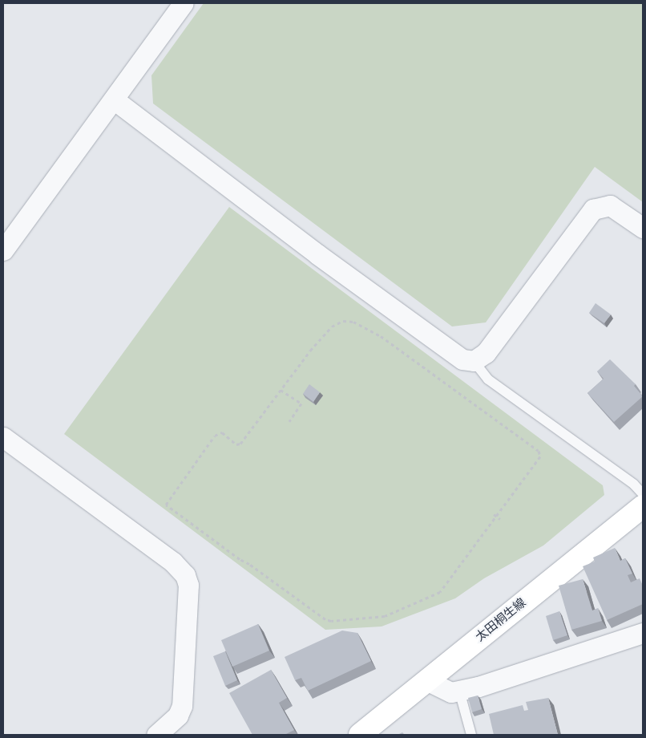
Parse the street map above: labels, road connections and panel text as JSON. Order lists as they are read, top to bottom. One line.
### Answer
{"streets":{"main road":["太田桐生線"]}}
